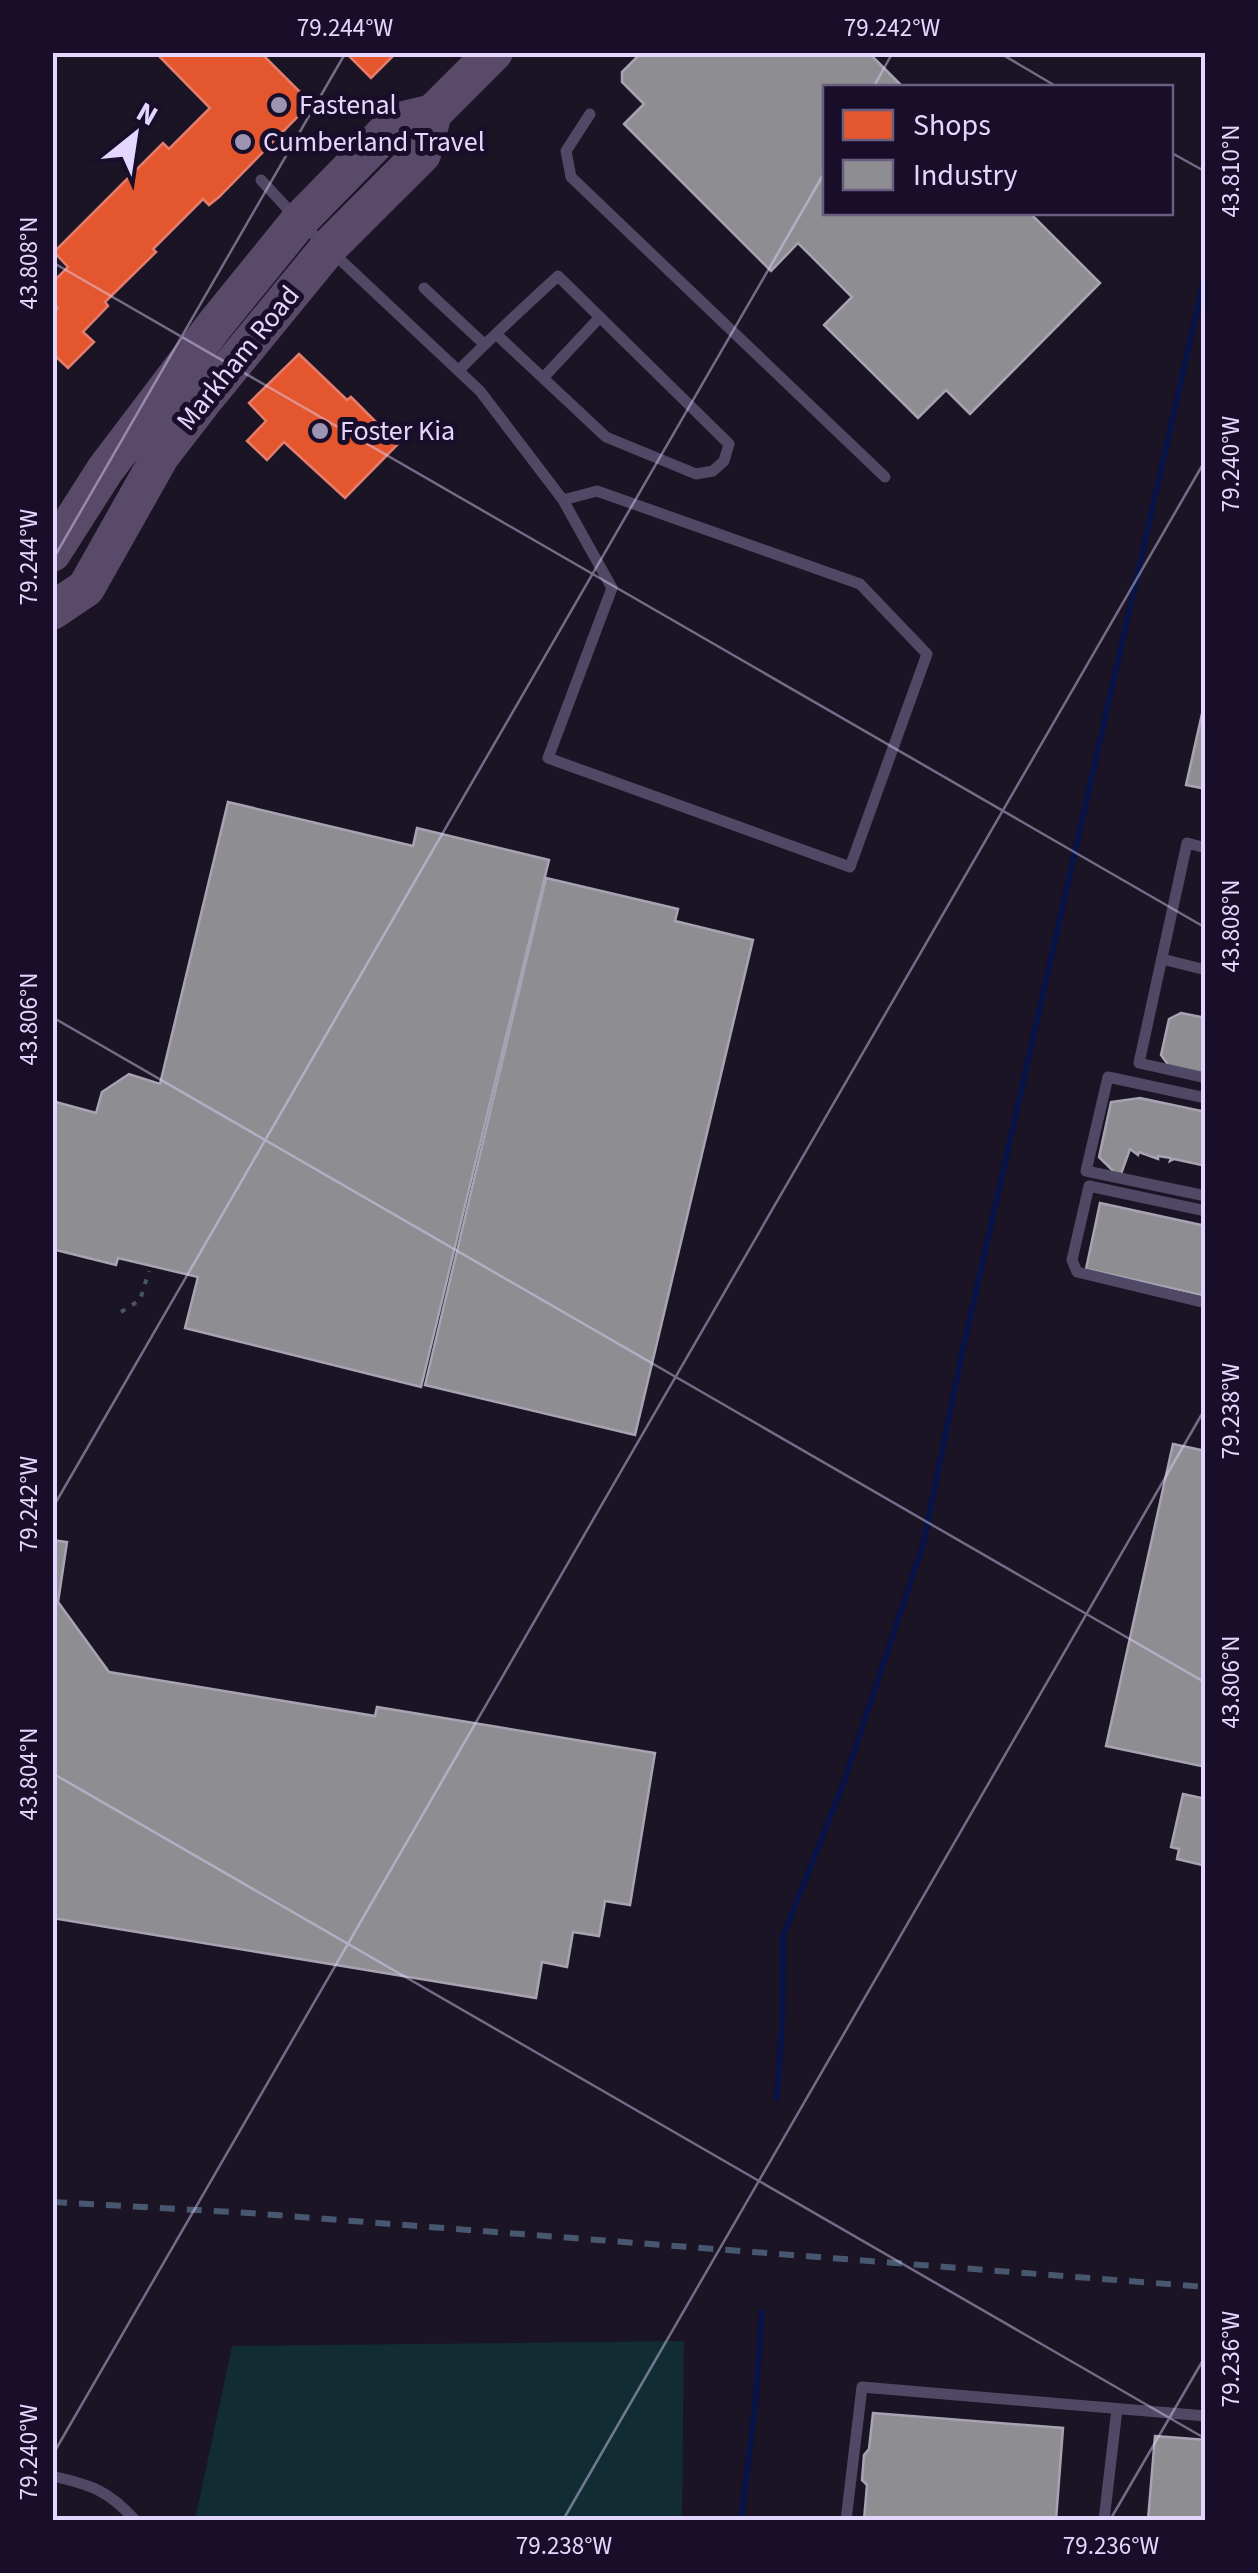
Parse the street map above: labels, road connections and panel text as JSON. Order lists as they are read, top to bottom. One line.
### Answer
{"streets":{"main road":["Markham Road"]},"places":["Fastenal","Cumberland Travel","Foster Kia"],"legend":["Shops","Industry"],"north":"top right","coordinates":["79.244°W","79.242°W","43.810°N","43.808°N","79.240°W","43.806°N","79.238°W","43.804°N","79.236°W"]}
